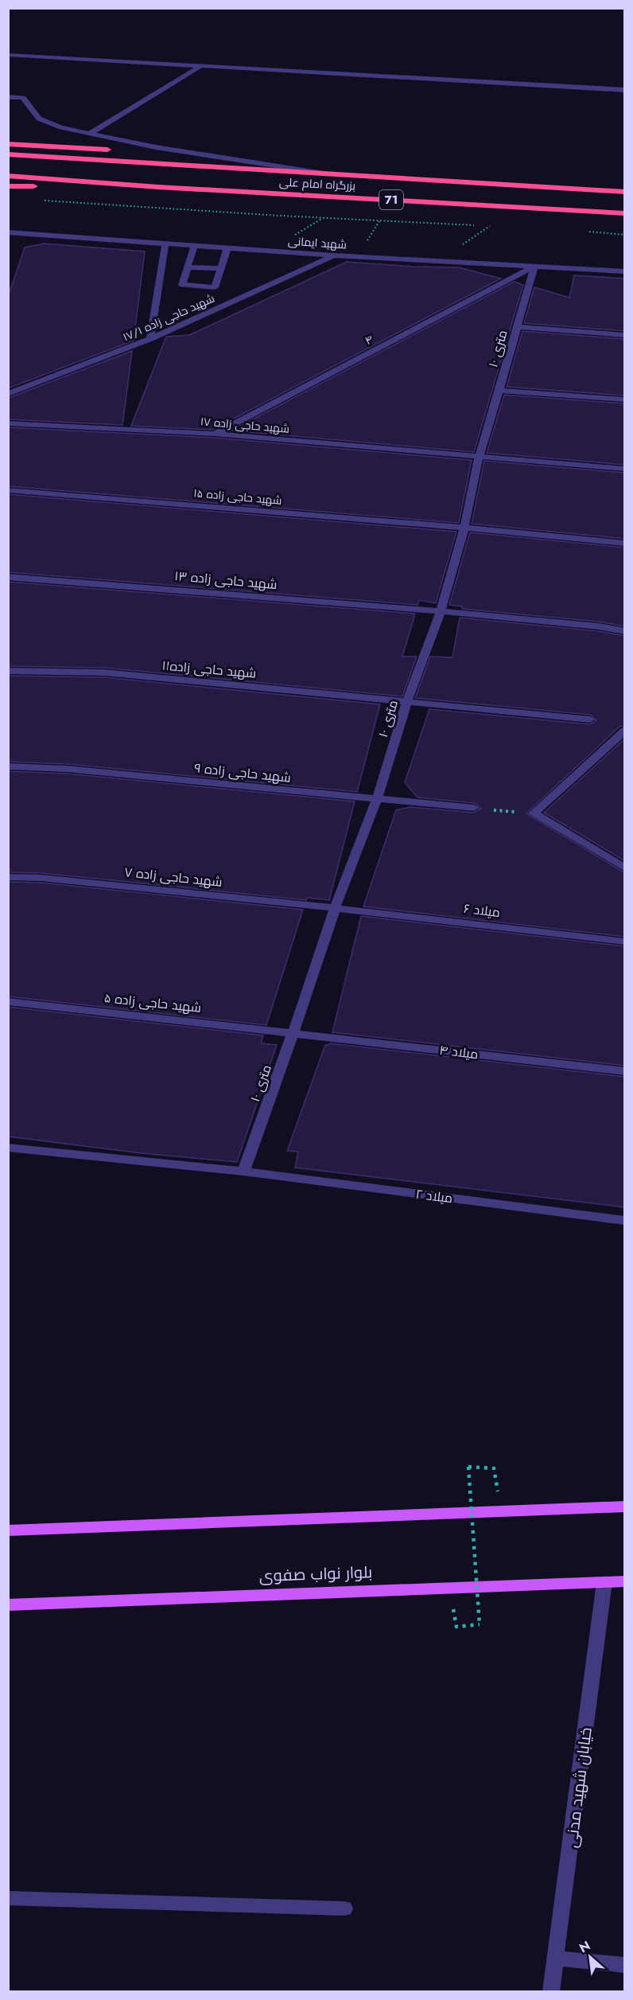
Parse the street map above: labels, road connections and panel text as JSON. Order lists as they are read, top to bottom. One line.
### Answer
{"streets":{"highway":["بزرگراه امام علی","71"],"main road":["بلوار نواب صفوی"],"street":["شهید ایمانی","شهید حاجی زاده ۱۷/۱","۴","۱۰ متری","شهید حاجی زاده ۱۷","شهید حاجی زاده ۱۵","شهید حاجی زاده ۱۳","شهید حاجی زاده۱۱","شهید حاجی زاده ۹","شهید حاجی زاده ۷","میلاد ۶","شهید حاجی زاده ۵","میلاد ۴","میلاد ۲","خیابان شهید مدنی"]},"crossings":[["شهید ایمانی","شهید حاجی زاده ۱۷/۱"],["شهید ایمانی","۴"],["شهید ایمانی","۱۰ متری"],["۴","۱۰ متری"],["۴","شهید حاجی زاده ۱۷"],["۱۰ متری","شهید حاجی زاده ۱۷"],["۱۰ متری","شهید حاجی زاده ۱۵"],["۱۰ متری","شهید حاجی زاده ۱۳"],["۱۰ متری","شهید حاجی زاده۱۱"],["۱۰ متری","شهید حاجی زاده ۹"],["۱۰ متری","شهید حاجی زاده ۷"],["۱۰ متری","میلاد ۶"],["۱۰ متری","شهید حاجی زاده ۵"],["۱۰ متری","میلاد ۴"],["۱۰ متری","میلاد ۲"],["شهید حاجی زاده ۷","میلاد ۶"],["شهید حاجی زاده ۵","میلاد ۴"],["بلوار نواب صفوی","خیابان شهید مدنی"]],"north":"top left"}
